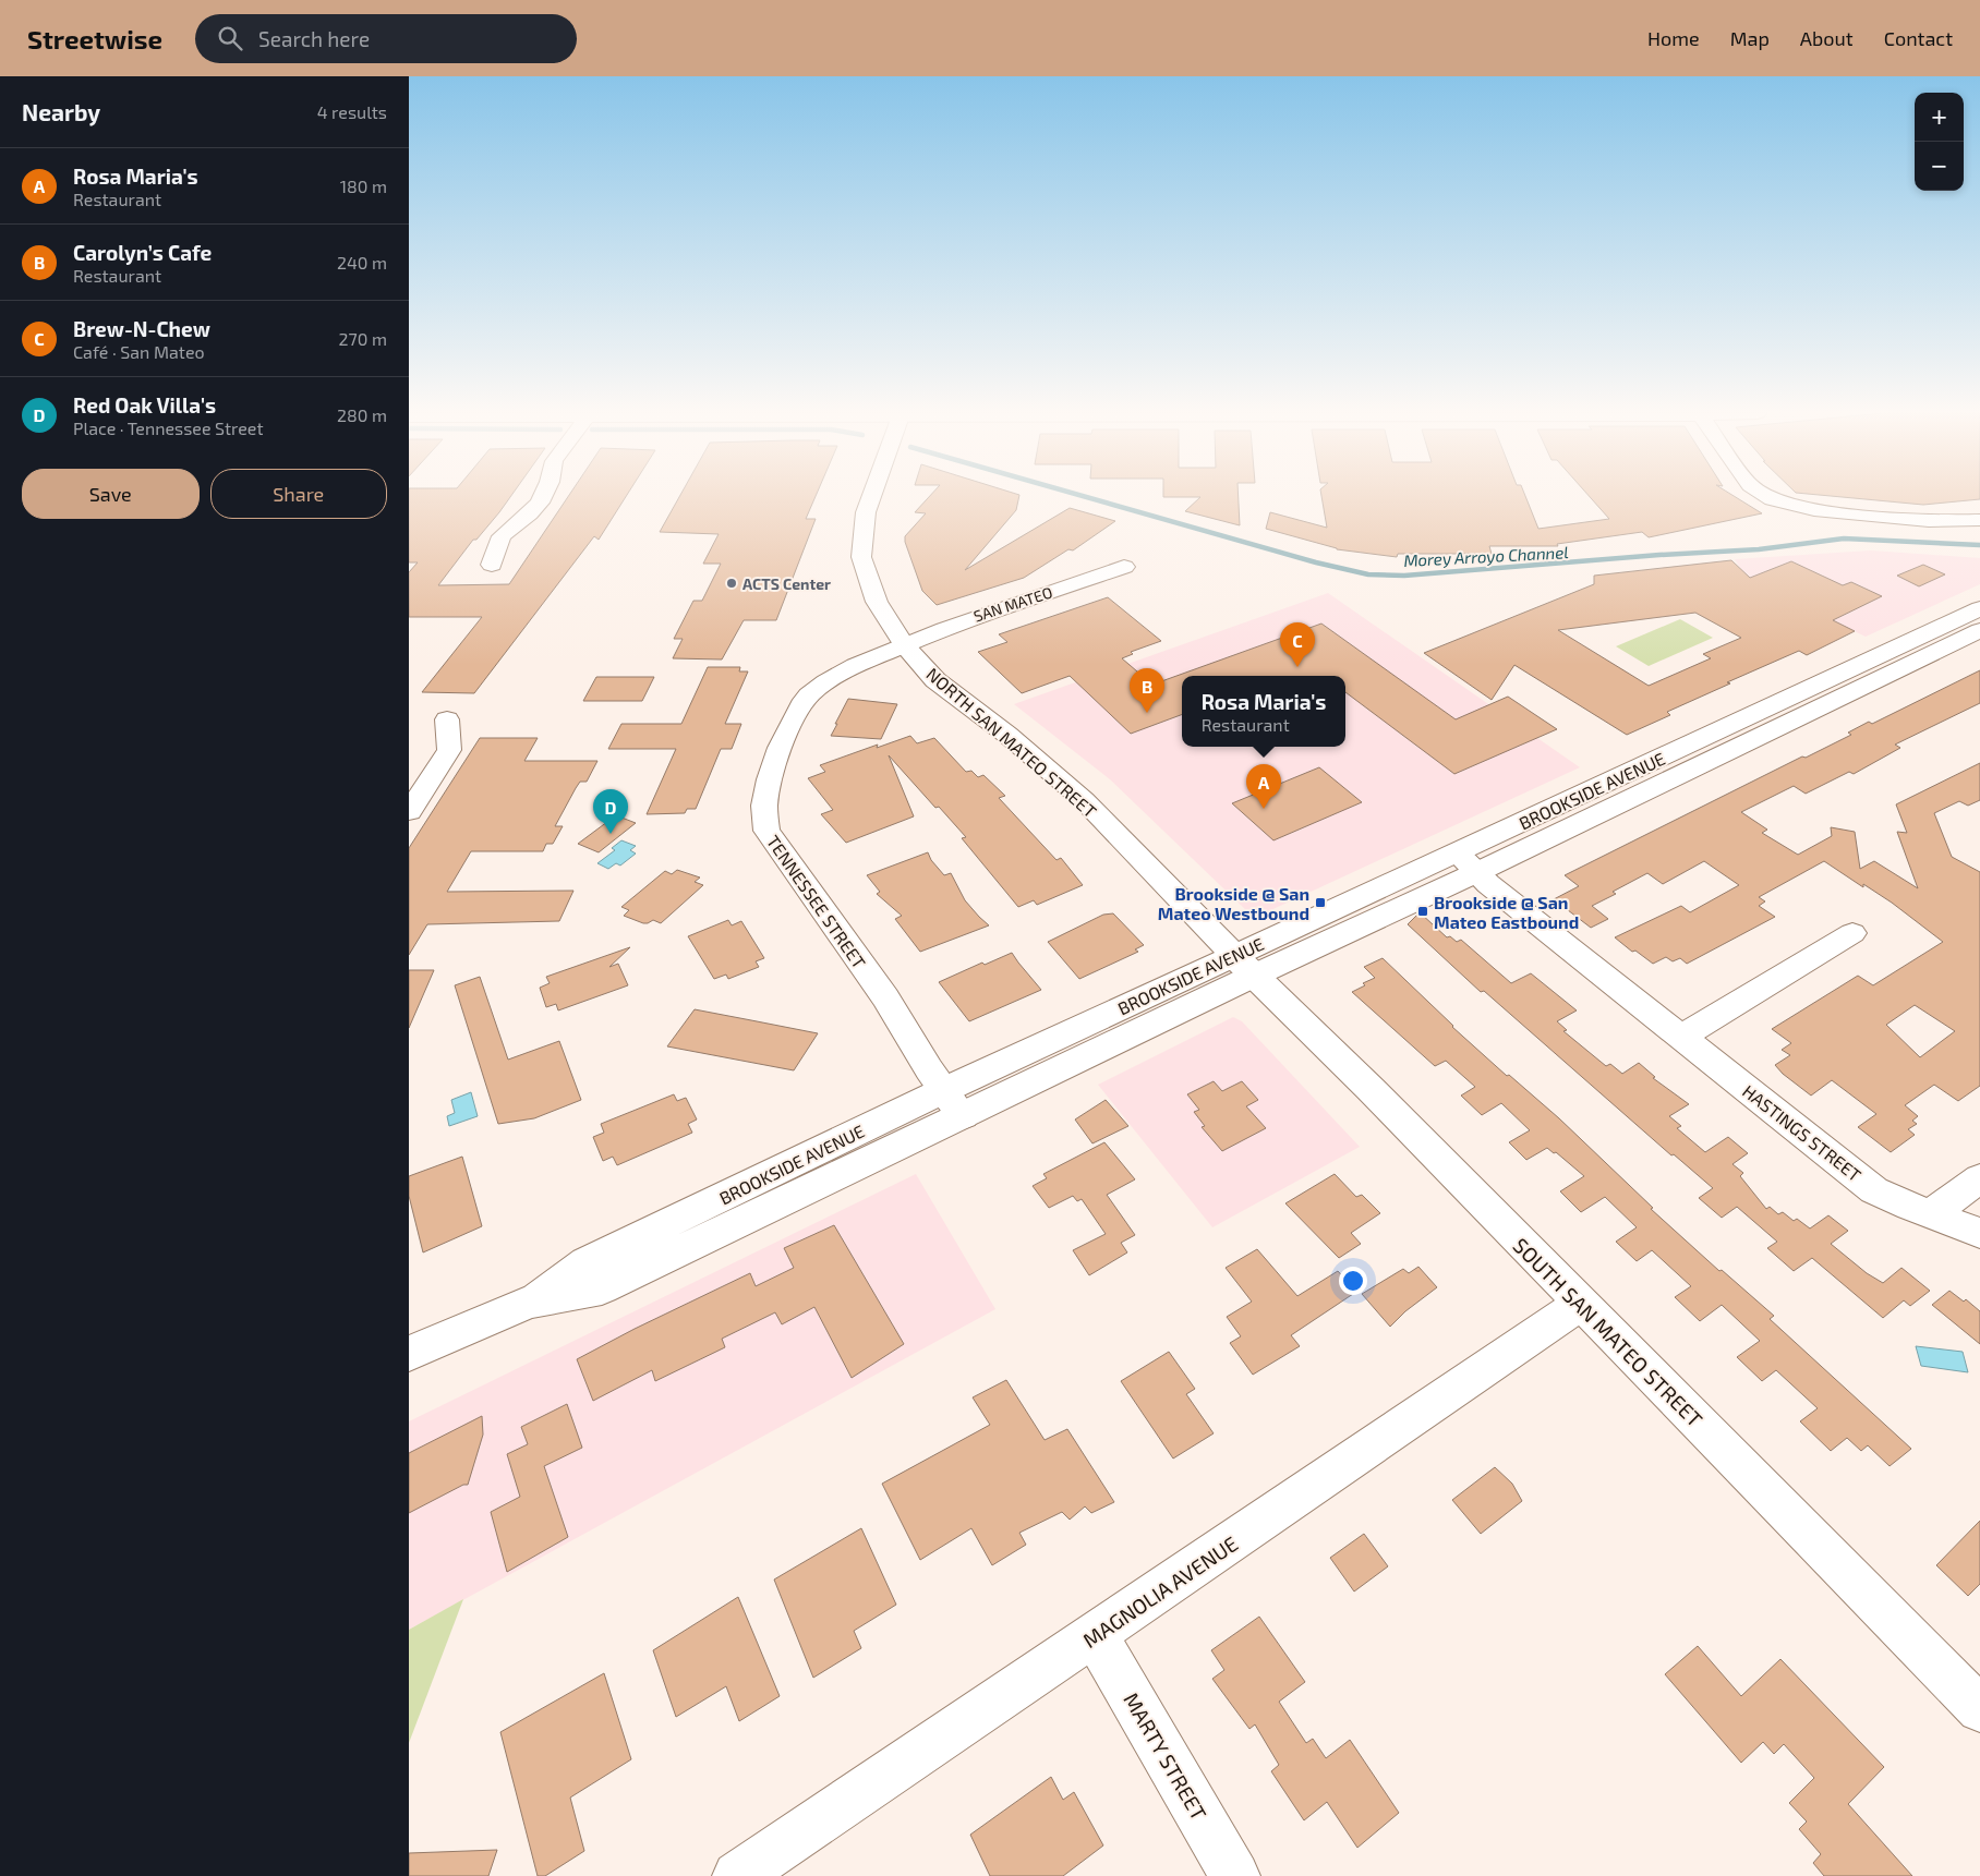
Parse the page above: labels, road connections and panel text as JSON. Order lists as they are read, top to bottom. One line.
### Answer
{"streets":{"street":["SAN MATEO","NORTH SAN MATEO STREET","BROOKSIDE AVENUE","TENNESSEE STREET","HASTINGS STREET","SOUTH SAN MATEO STREET","MAGNOLIA AVENUE","MARTY STREET"]},"crossings":[["SAN MATEO","NORTH SAN MATEO STREET"],["SAN MATEO","TENNESSEE STREET"],["NORTH SAN MATEO STREET","BROOKSIDE AVENUE"],["NORTH SAN MATEO STREET","TENNESSEE STREET"],["NORTH SAN MATEO STREET","SOUTH SAN MATEO STREET"],["BROOKSIDE AVENUE","TENNESSEE STREET"],["BROOKSIDE AVENUE","HASTINGS STREET"],["BROOKSIDE AVENUE","SOUTH SAN MATEO STREET"],["SOUTH SAN MATEO STREET","MAGNOLIA AVENUE"],["MAGNOLIA AVENUE","MARTY STREET"]],"water":["Morey Arroyo Channel"],"places":{"other":["ACTS Center"],"transit":["Brookside @ San Mateo Westbound","Brookside @ San Mateo Eastbound"]},"page":{"header":"Streetwise","search":"Search here","nav":["Home","Map","About","Contact"],"heading":["Nearby","4 results"],"map_buttons":["+","−"],"list":[{"mark":"A","name":"Rosa Maria's","note":"Restaurant","value":"180 m"},{"mark":"B","name":"Carolyn’s Cafe","note":"Restaurant","value":"240 m"},{"mark":"C","name":"Brew-N-Chew","note":"Café · San Mateo","value":"270 m"},{"mark":"D","name":"Red Oak Villa's","note":"Place · Tennessee Street","value":"280 m"}],"buttons":["Save","Share"],"pins":["C","B","A","D"],"popup":["Rosa Maria's","Restaurant"]}}
